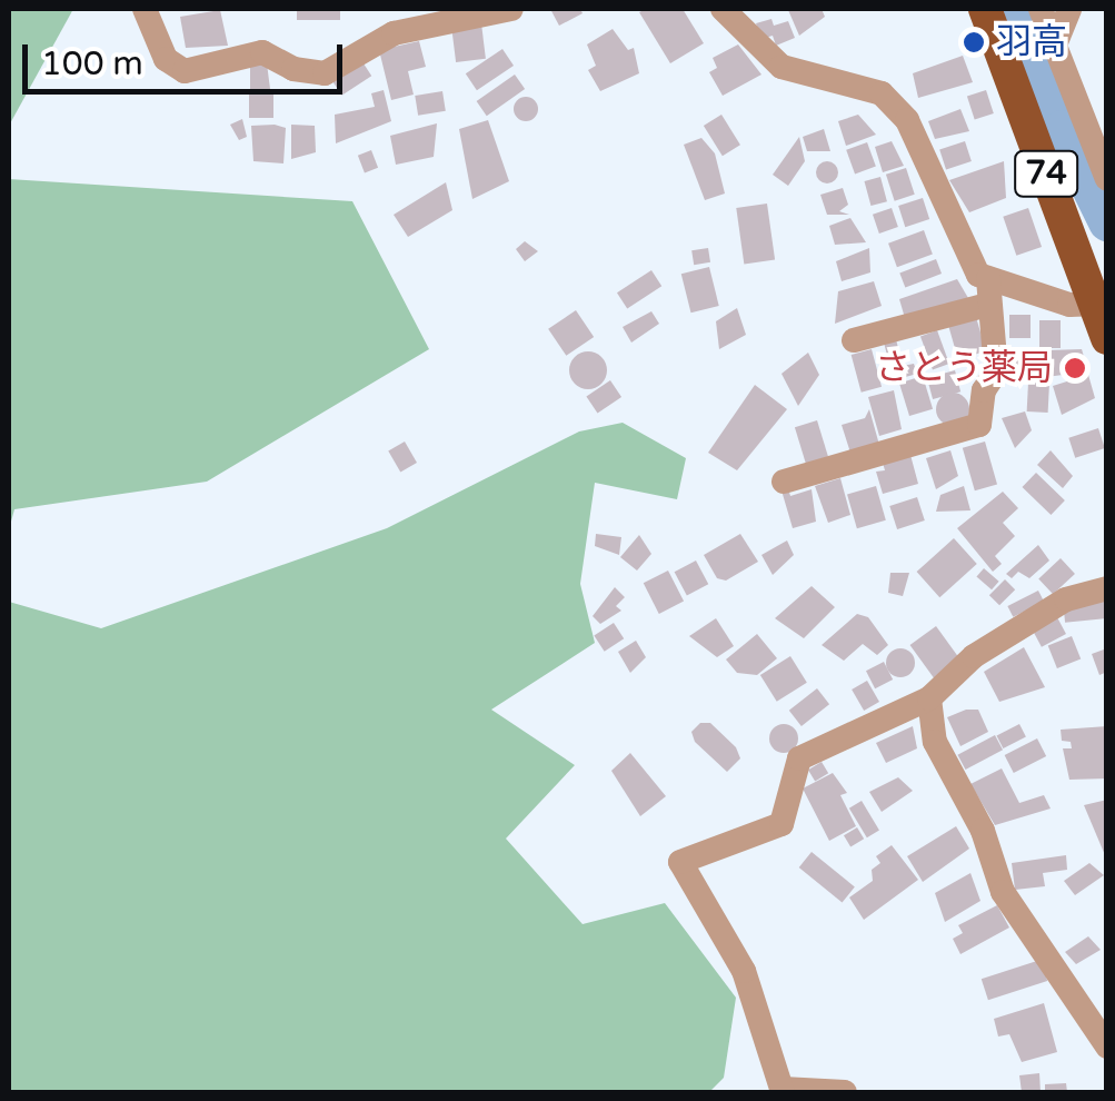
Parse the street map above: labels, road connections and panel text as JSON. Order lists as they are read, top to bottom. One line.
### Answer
{"streets":{"main road":["74"]},"places":["羽高","さとう薬局"],"scale_bar":"100 m"}
